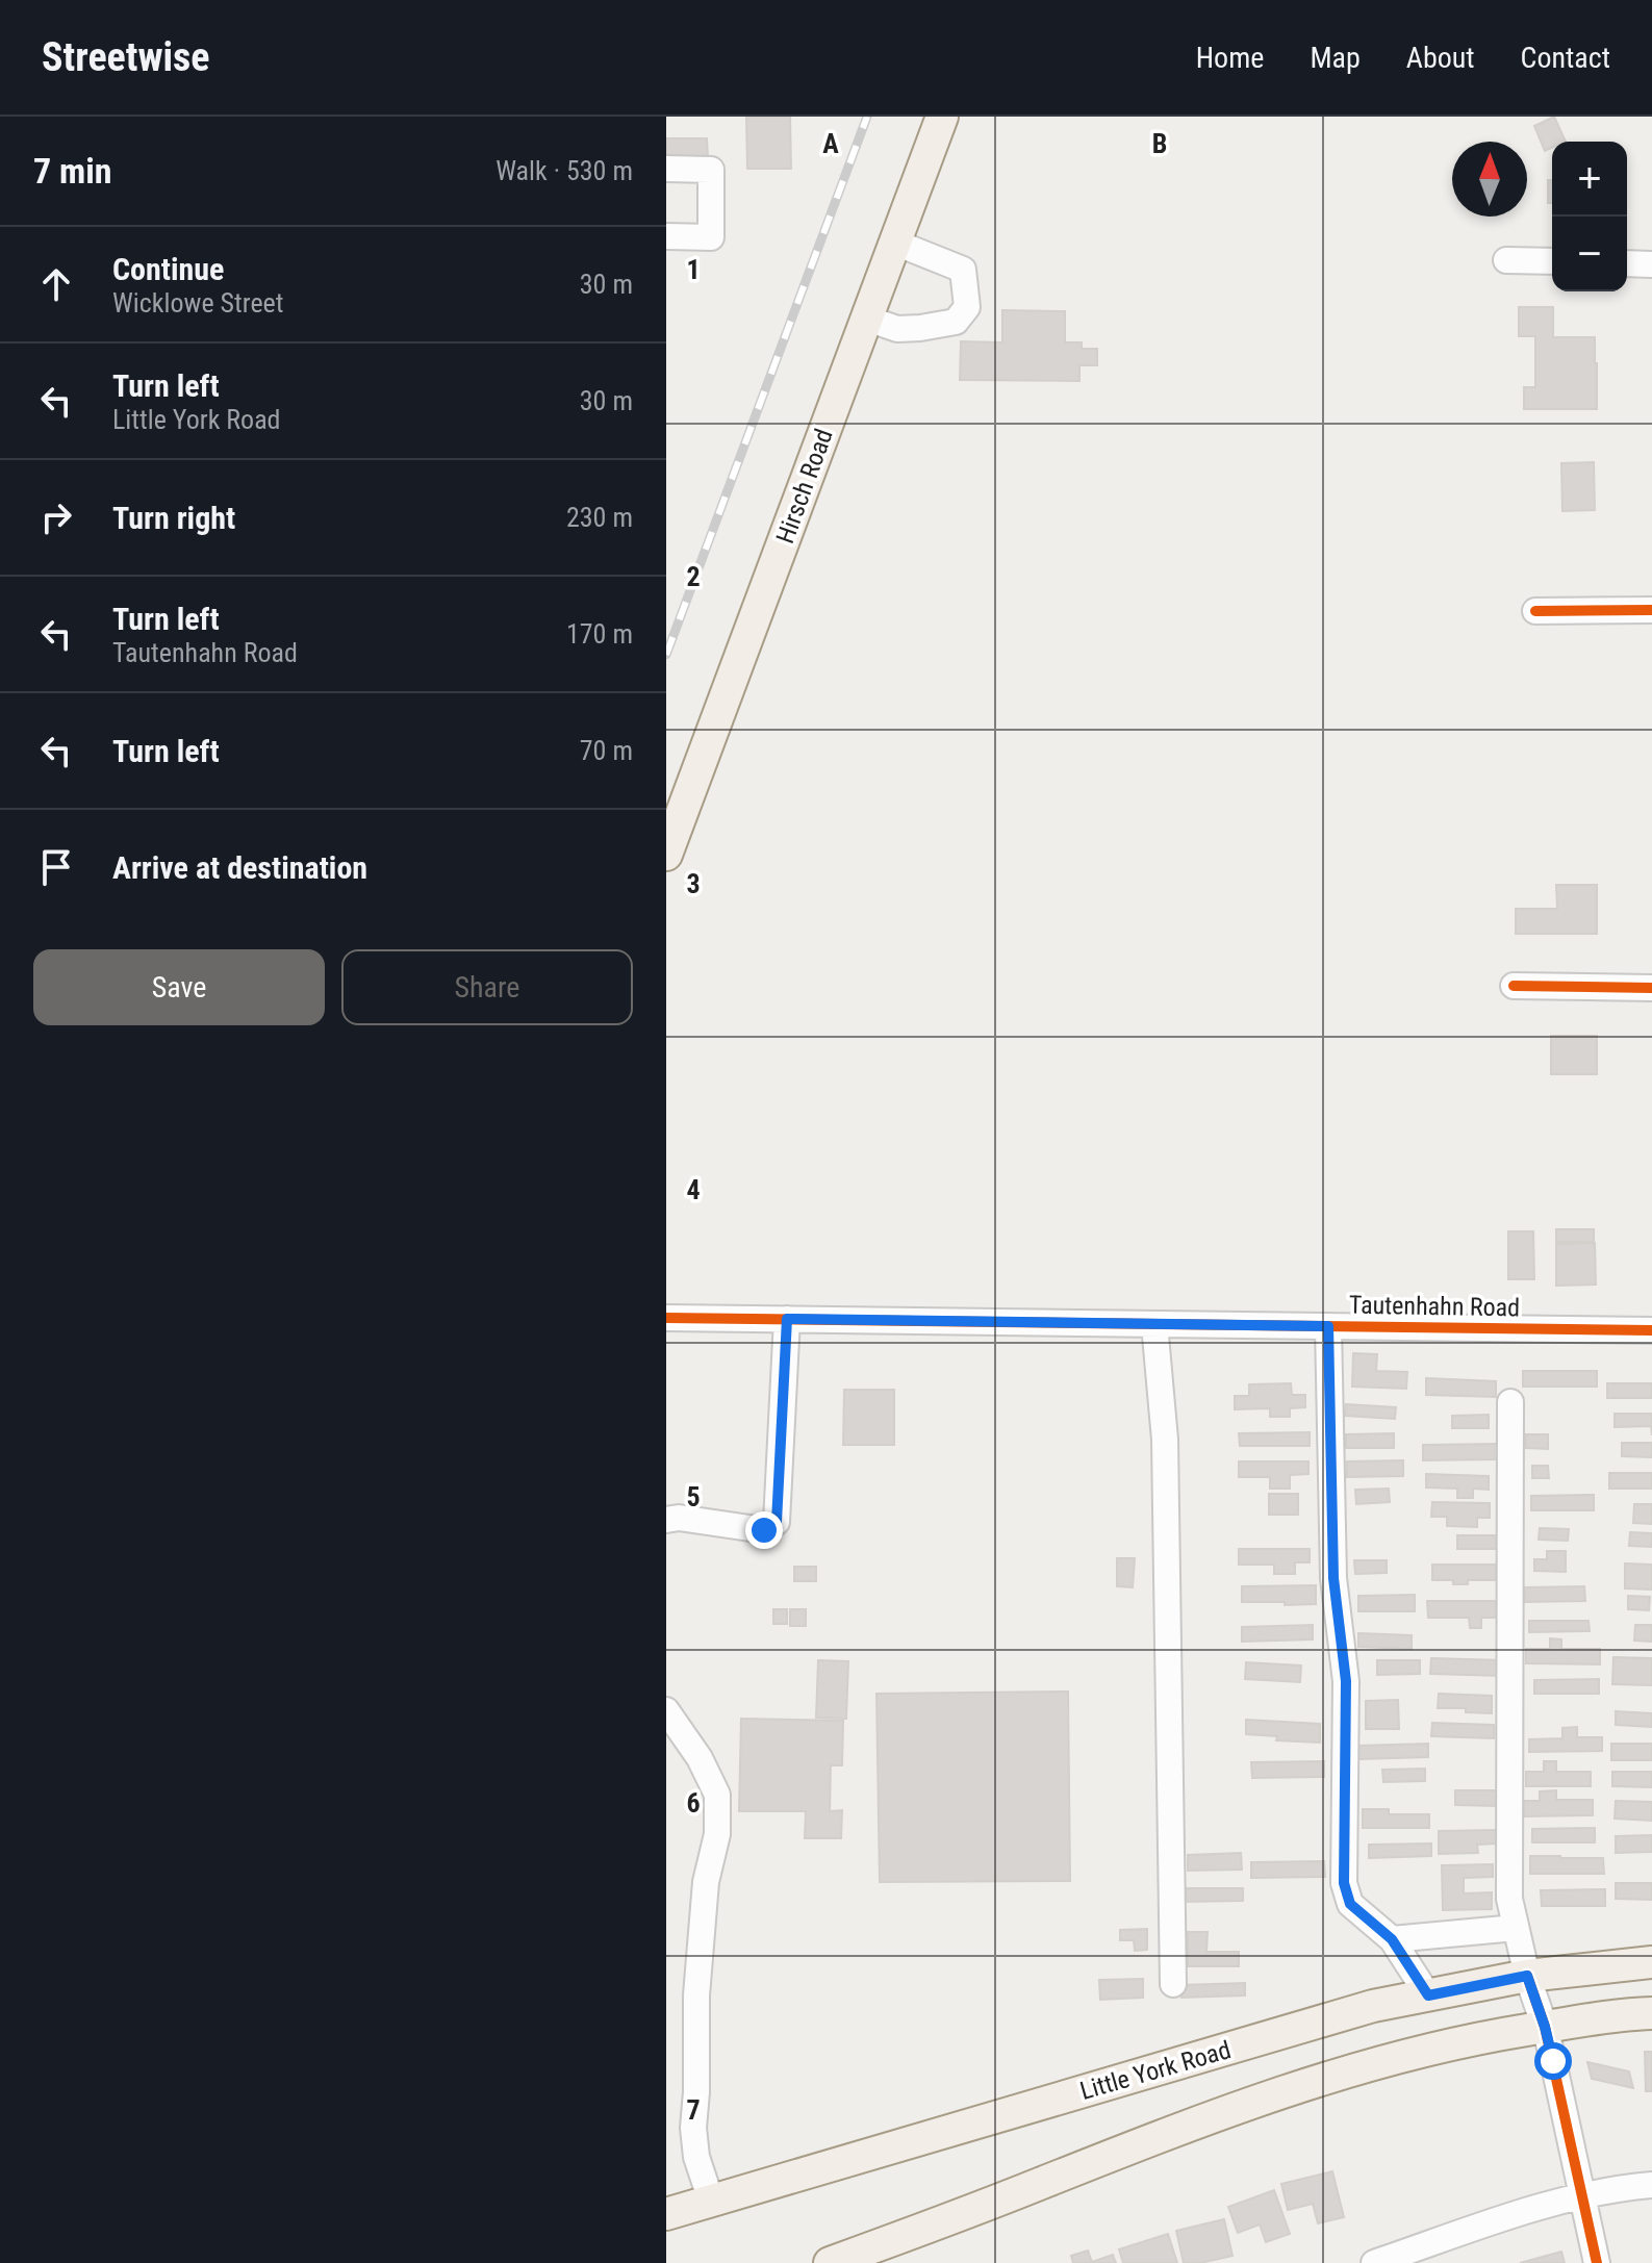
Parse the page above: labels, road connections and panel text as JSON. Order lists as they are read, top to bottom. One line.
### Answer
{"streets":{"main road":["Hirsch Road","Little York Road"],"street":["Tautenhahn Road"]},"north":"top","page":{"header":"Streetwise","nav":["Home","Map","About","Contact"],"heading":["7 min","Walk · 530 m"],"map_buttons":["+","−"],"list":[["Continue","Wicklowe Street","30 m"],["Turn left","Little York Road","30 m"],["Turn right","230 m"],["Turn left","Tautenhahn Road","170 m"],["Turn left","70 m"],"Arrive at destination"],"buttons":["Save","Share"]},"grid":{"columns":["A","B"],"rows":["1","2","3","4","5","6","7"]}}
